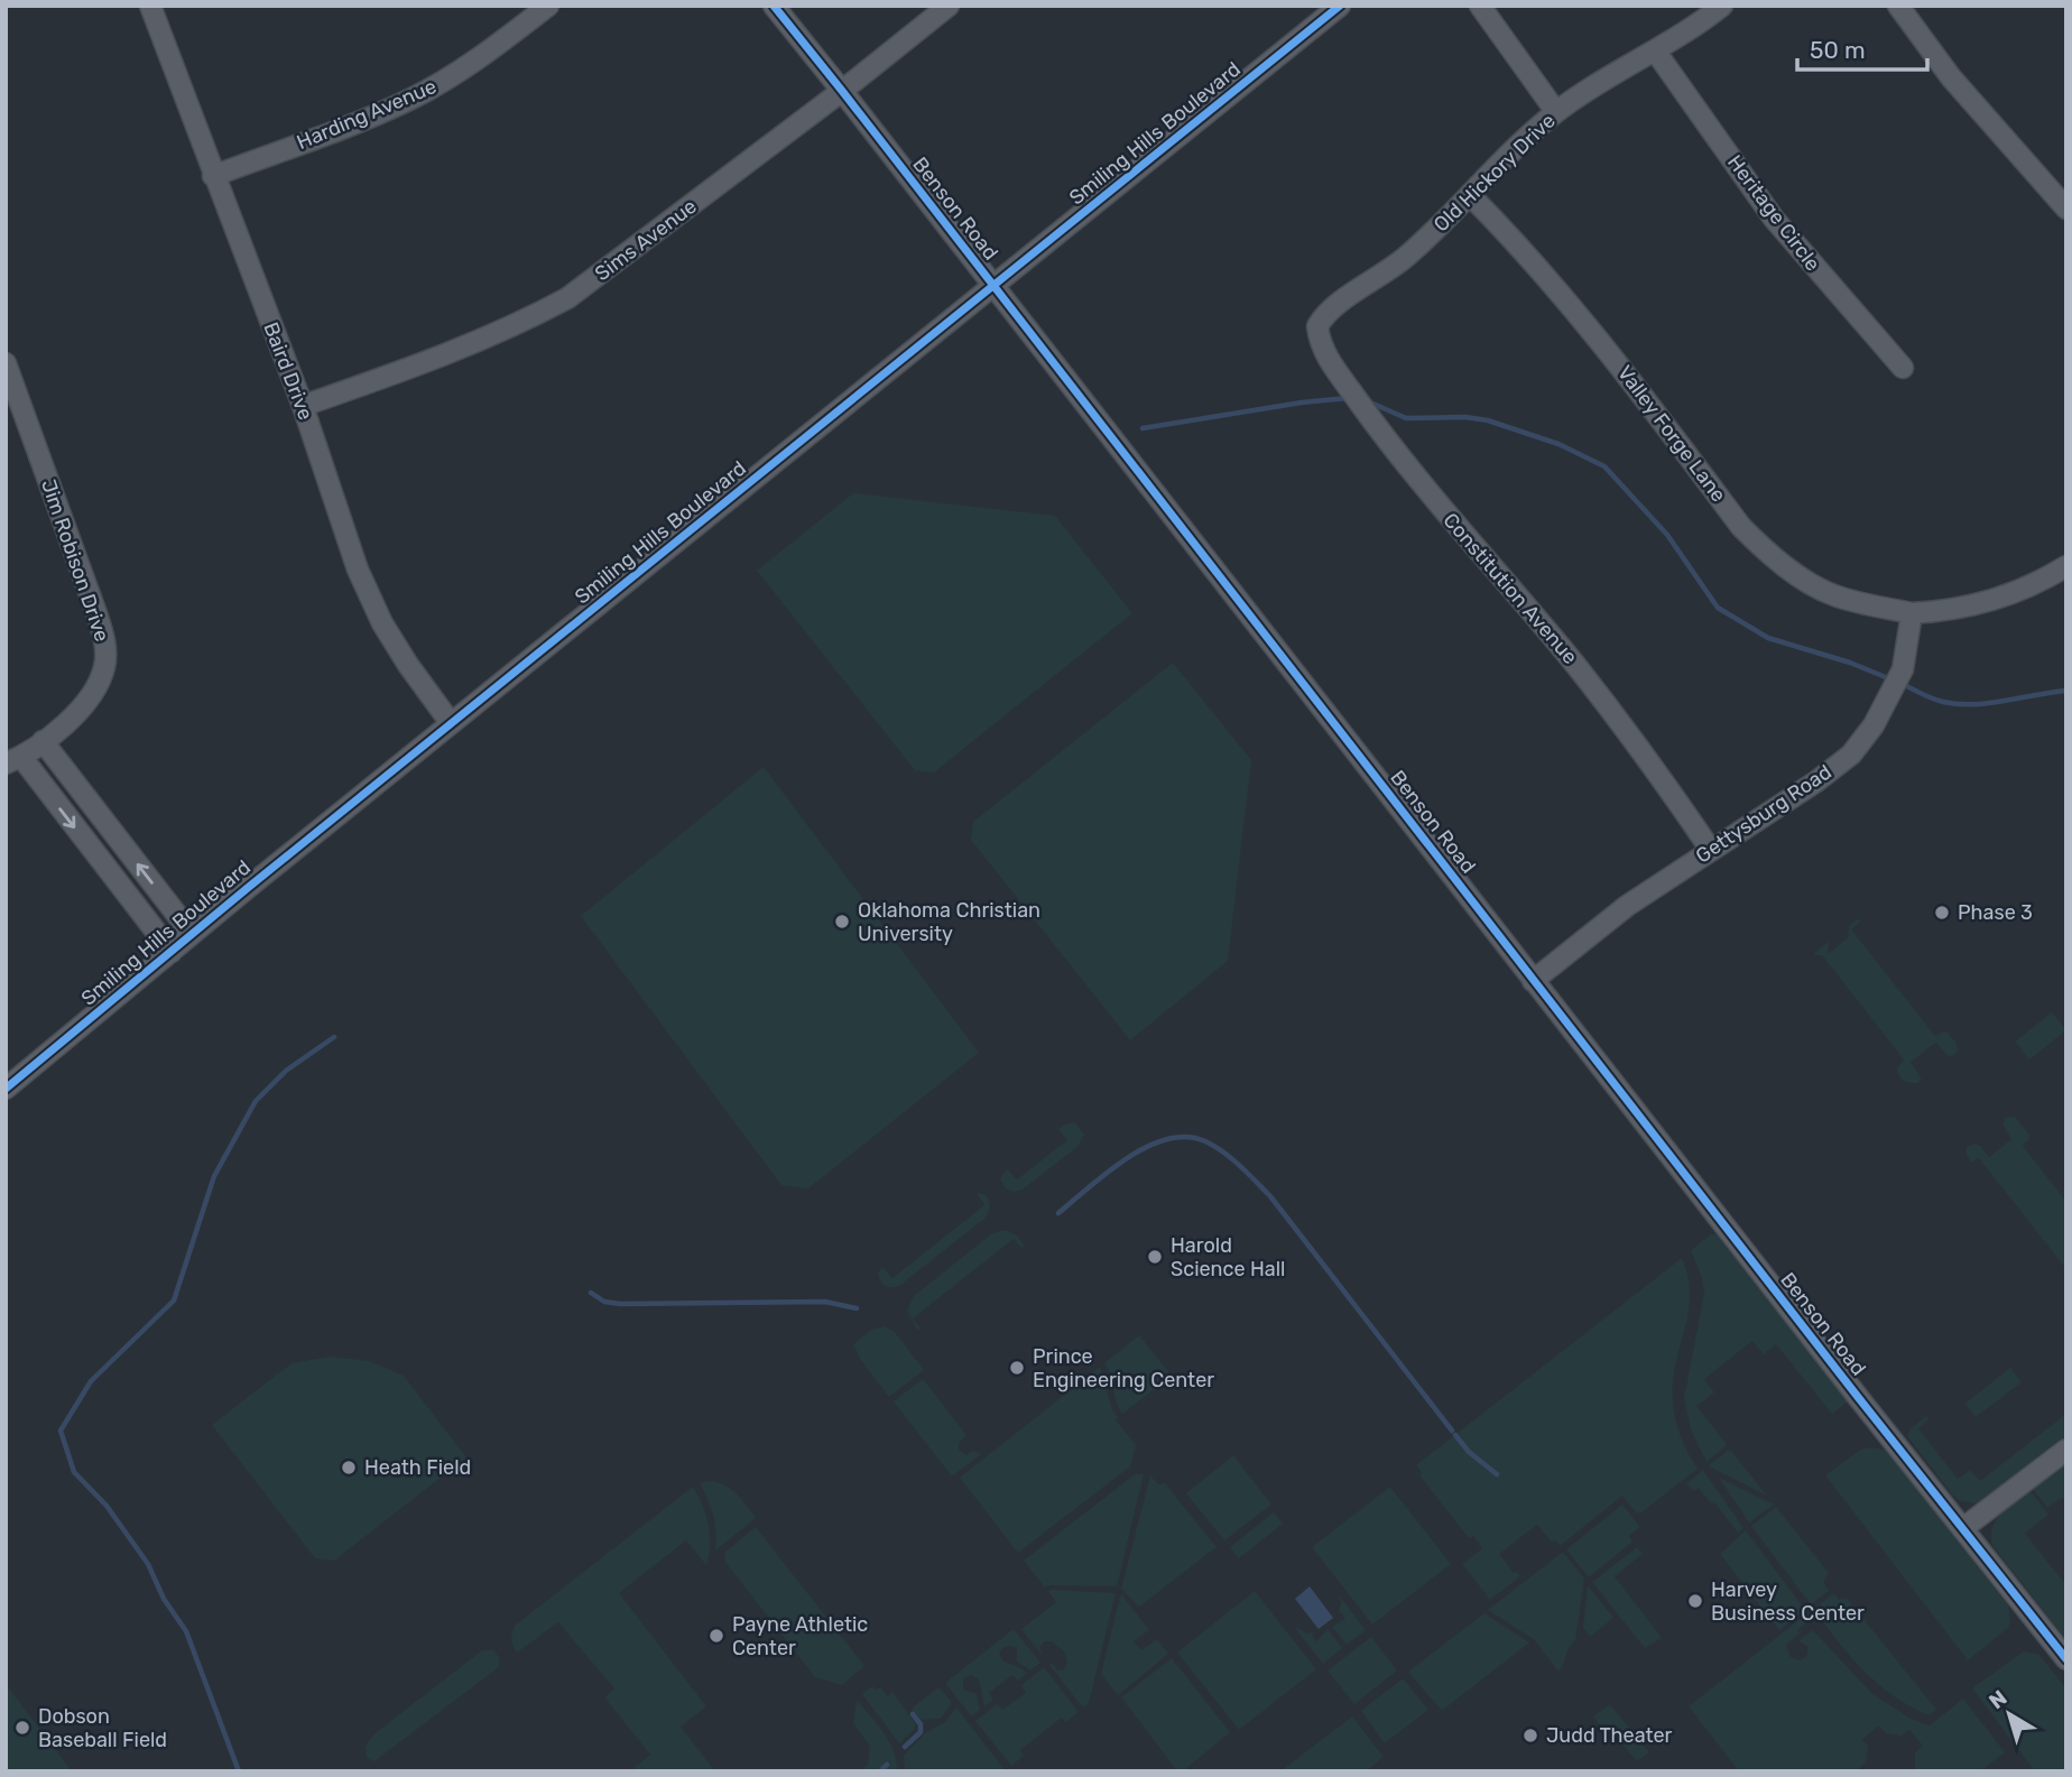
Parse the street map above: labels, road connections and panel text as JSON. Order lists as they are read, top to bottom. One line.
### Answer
{"streets":{"street":["Harding Avenue","Smiling Hills Boulevard","Old Hickory Drive","Benson Road","Heritage Circle","Sims Avenue","Baird Drive","Valley Forge Lane","Jim Robison Drive","Constitution Avenue","Gettysburg Road"]},"crossings":[["Harding Avenue","Baird Drive"],["Smiling Hills Boulevard","Benson Road"],["Smiling Hills Boulevard","Baird Drive"],["Smiling Hills Boulevard","Jim Robison Drive"],["Old Hickory Drive","Heritage Circle"],["Old Hickory Drive","Valley Forge Lane"],["Old Hickory Drive","Constitution Avenue"],["Benson Road","Sims Avenue"],["Benson Road","Gettysburg Road"],["Sims Avenue","Baird Drive"],["Valley Forge Lane","Gettysburg Road"],["Constitution Avenue","Gettysburg Road"]],"places":["Phase 3","Oklahoma Christian University","Harold Science Hall","Prince Engineering Center","Heath Field","Harvey Business Center","Payne Athletic Center","Dobson Baseball Field","Judd Theater"],"scale_bar":"50 m","north":"top left"}
